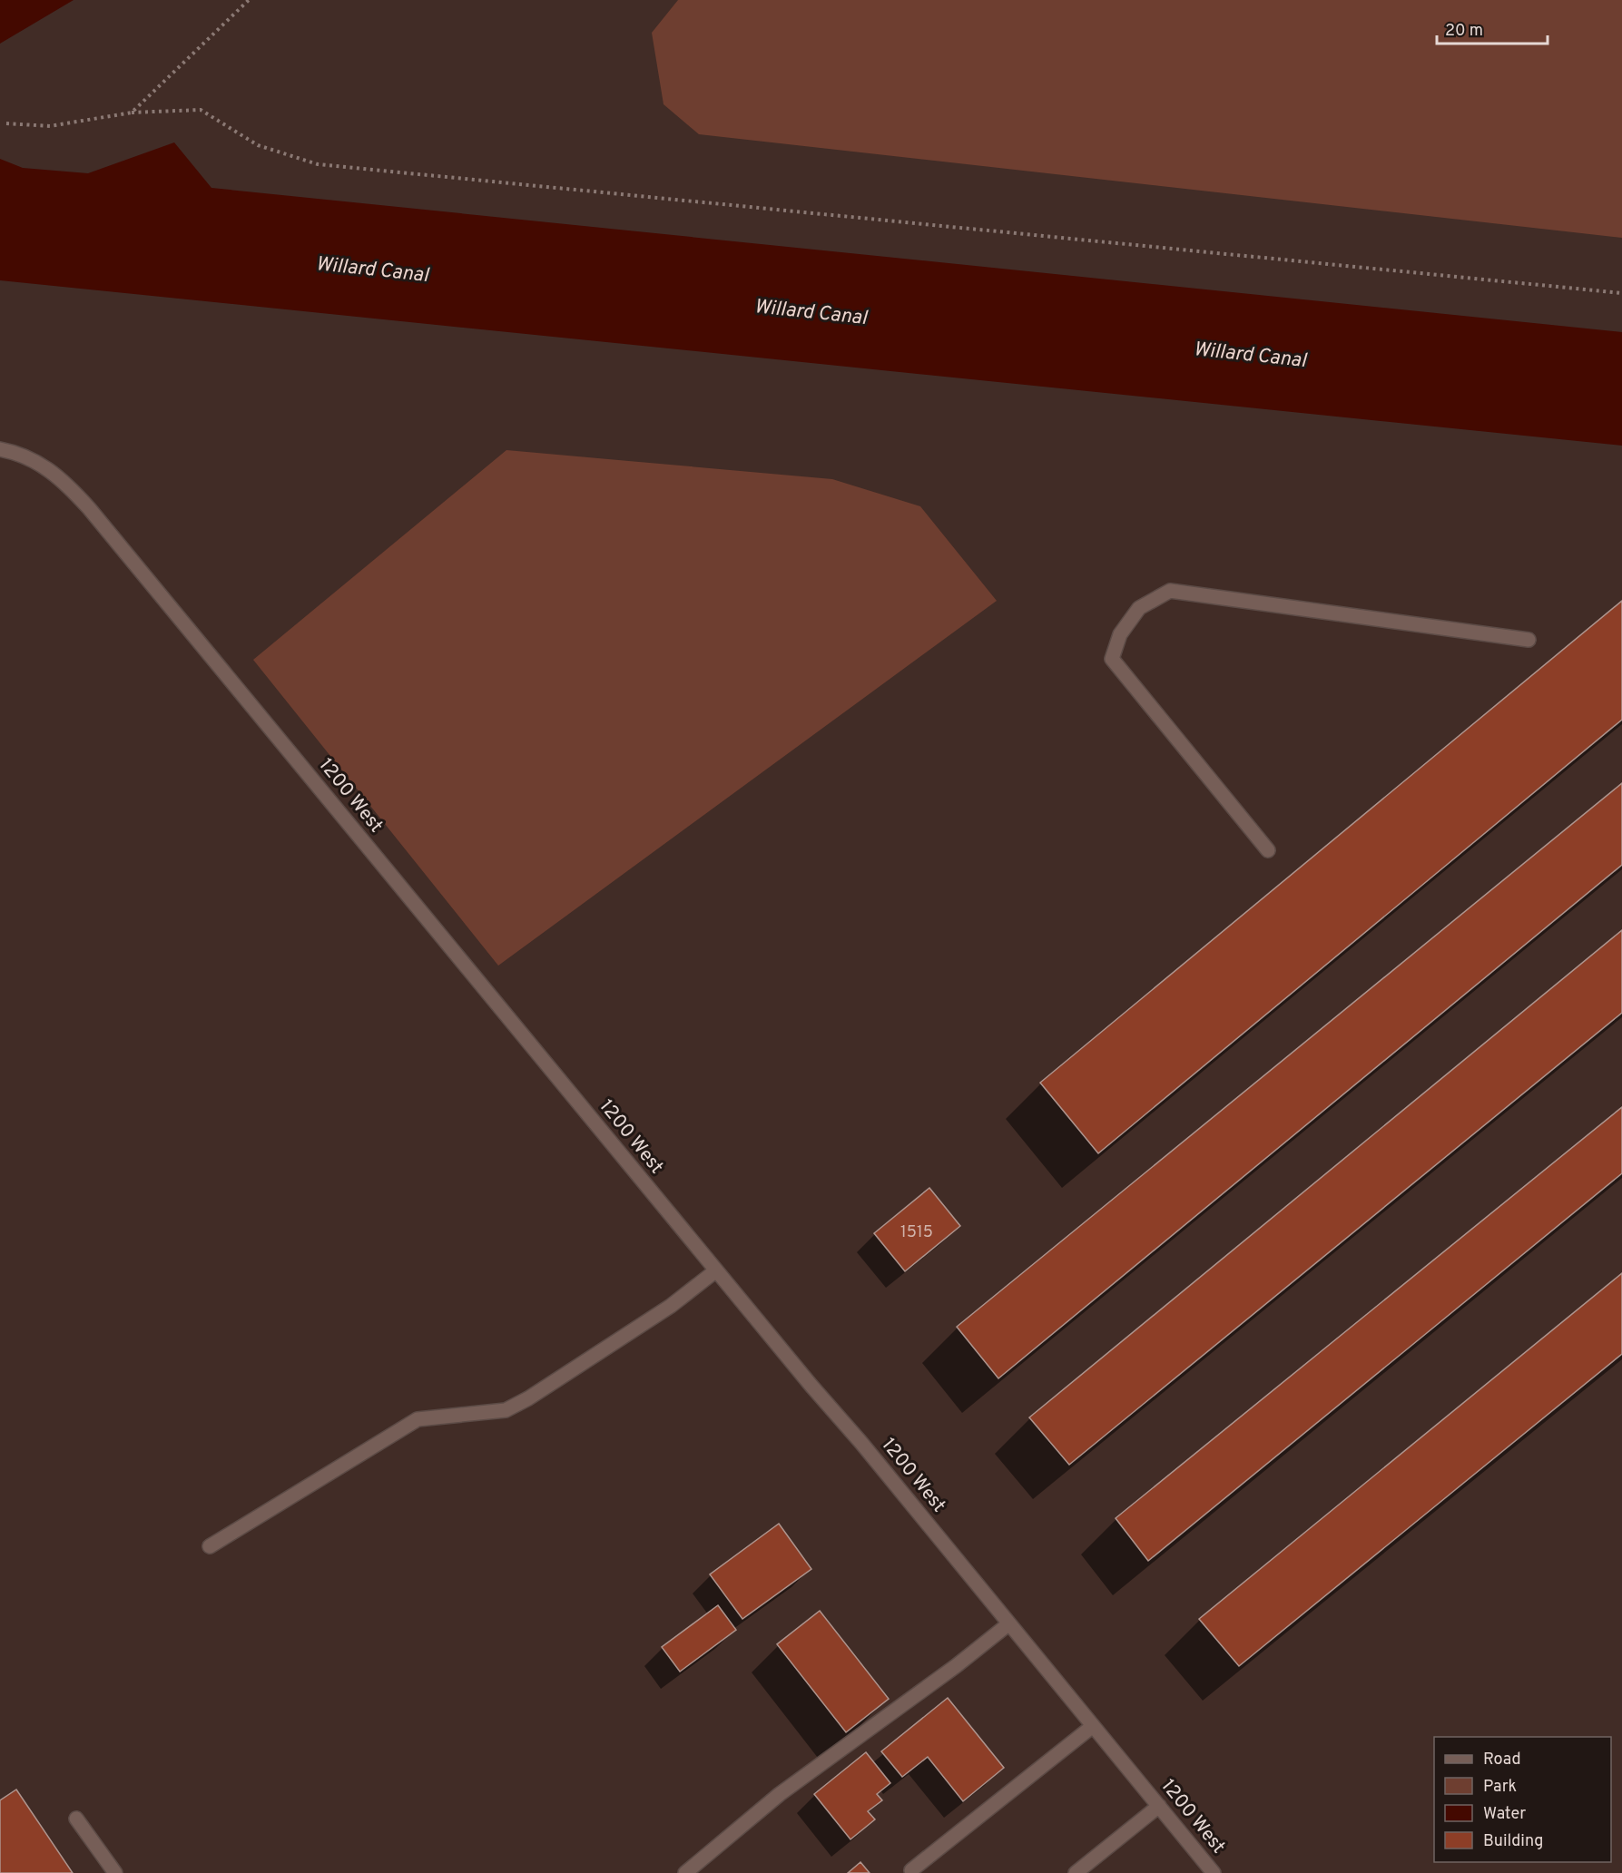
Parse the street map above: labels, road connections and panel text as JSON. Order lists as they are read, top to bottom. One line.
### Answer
{"streets":{"street":["1200 West"]},"water":["Willard Canal"],"house_numbers":["1515"],"legend":["Road","Park","Water","Building"],"scale_bar":"20 m"}
